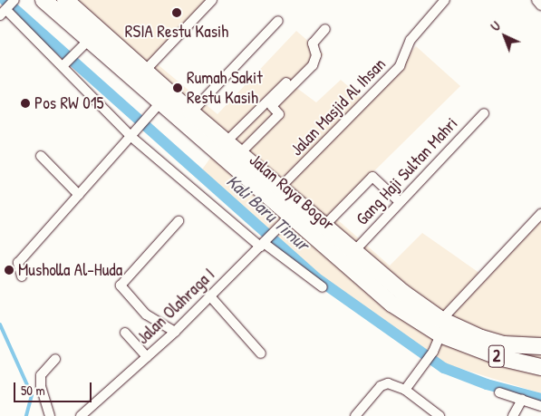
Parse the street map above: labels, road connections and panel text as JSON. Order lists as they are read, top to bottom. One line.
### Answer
{"streets":{"highway":["Jalan Raya Bogor","2"],"street":["Jalan Masjid Al Ihsan","Gang Haji Sultan Mahri","Jalan Olahraga I"]},"crossings":[["Jalan Masjid Al Ihsan","Jalan Raya Bogor"],["Gang Haji Sultan Mahri","Jalan Raya Bogor"],["Jalan Raya Bogor","Jalan Olahraga I"]],"water":["Kali Baru Timur"],"places":["RSIA Restu Kasih","Rumah Sakit Restu Kasih","Pos RW 015","Musholla Al-Huda"],"scale_bar":"50 m","north":"top left"}
